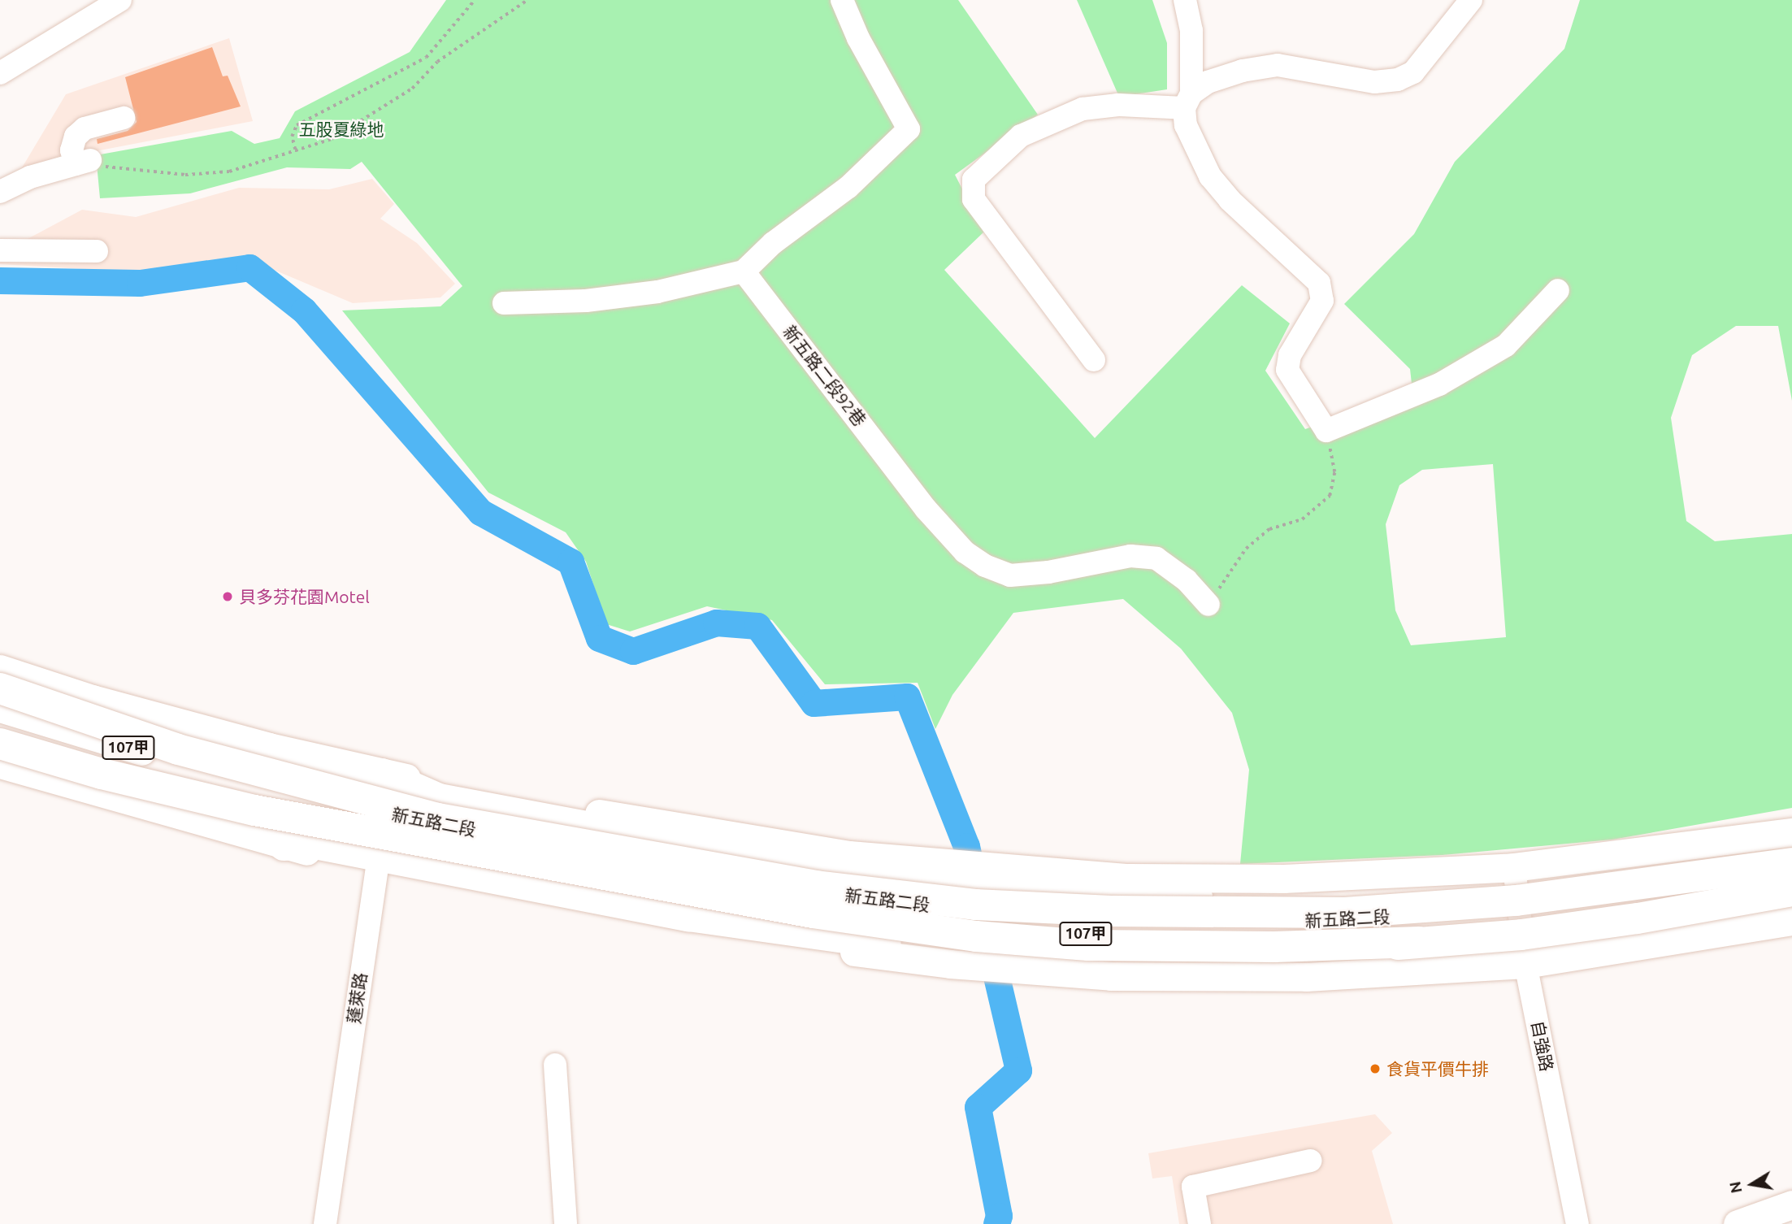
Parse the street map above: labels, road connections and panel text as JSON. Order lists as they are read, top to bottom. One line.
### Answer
{"streets":{"main road":["107甲","新五路二段"],"street":["新五路二段92巷","蓬萊路","自強路"]},"crossings":[["107甲","蓬萊路"],["107甲","自強路"],["新五路二段","蓬萊路"],["新五路二段","自強路"]],"parks":["五股夏綠地"],"places":["貝多芬花園Motel","食貨平價牛排"],"north":"left"}
